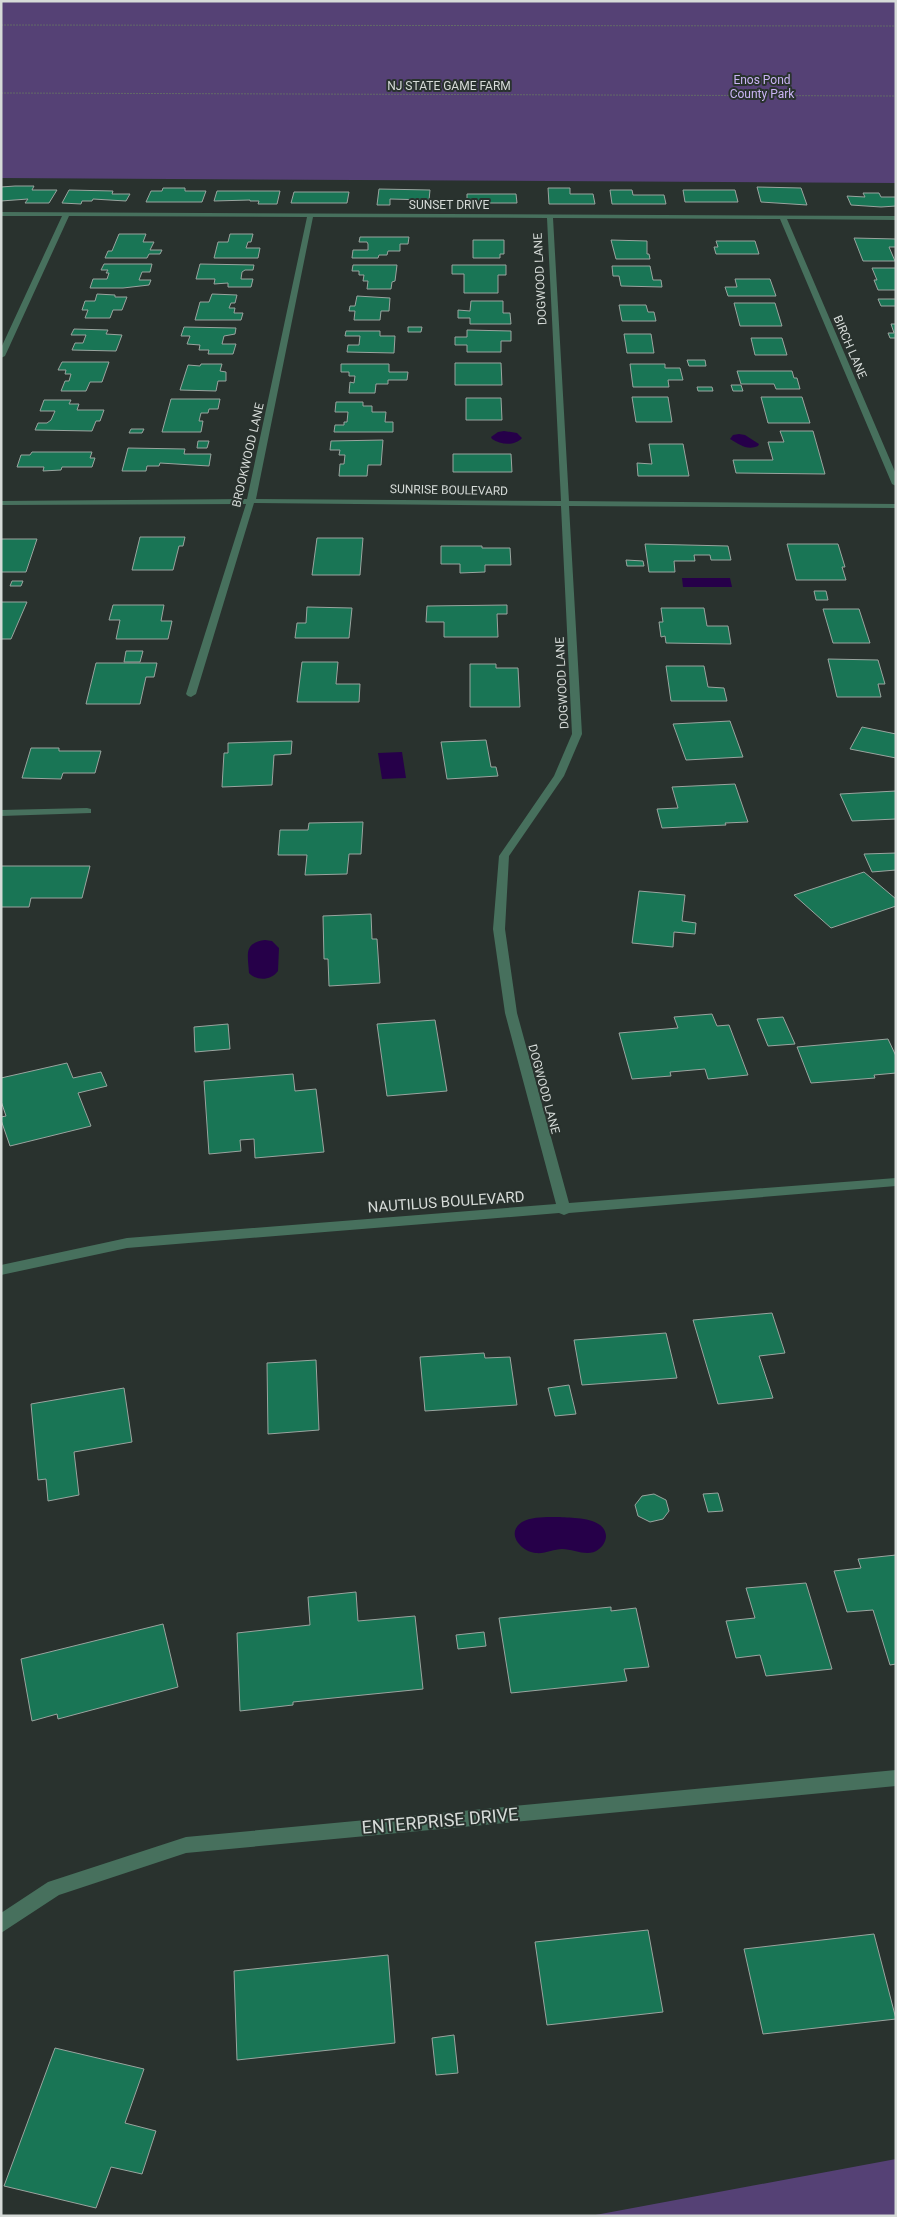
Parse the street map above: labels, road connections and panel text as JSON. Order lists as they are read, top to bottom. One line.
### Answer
{"streets":{"street":["SUNSET DRIVE","DOGWOOD LANE","BIRCH LANE","BROOKWOOD LANE","SUNRISE BOULEVARD","NAUTILUS BOULEVARD","ENTERPRISE DRIVE"],"path":["NJ STATE GAME FARM"]},"crossings":[["SUNSET DRIVE","DOGWOOD LANE"],["SUNSET DRIVE","BIRCH LANE"],["SUNSET DRIVE","BROOKWOOD LANE"],["DOGWOOD LANE","SUNRISE BOULEVARD"],["DOGWOOD LANE","NAUTILUS BOULEVARD"],["BROOKWOOD LANE","SUNRISE BOULEVARD"]],"parks":["Enos Pond County Park"]}
